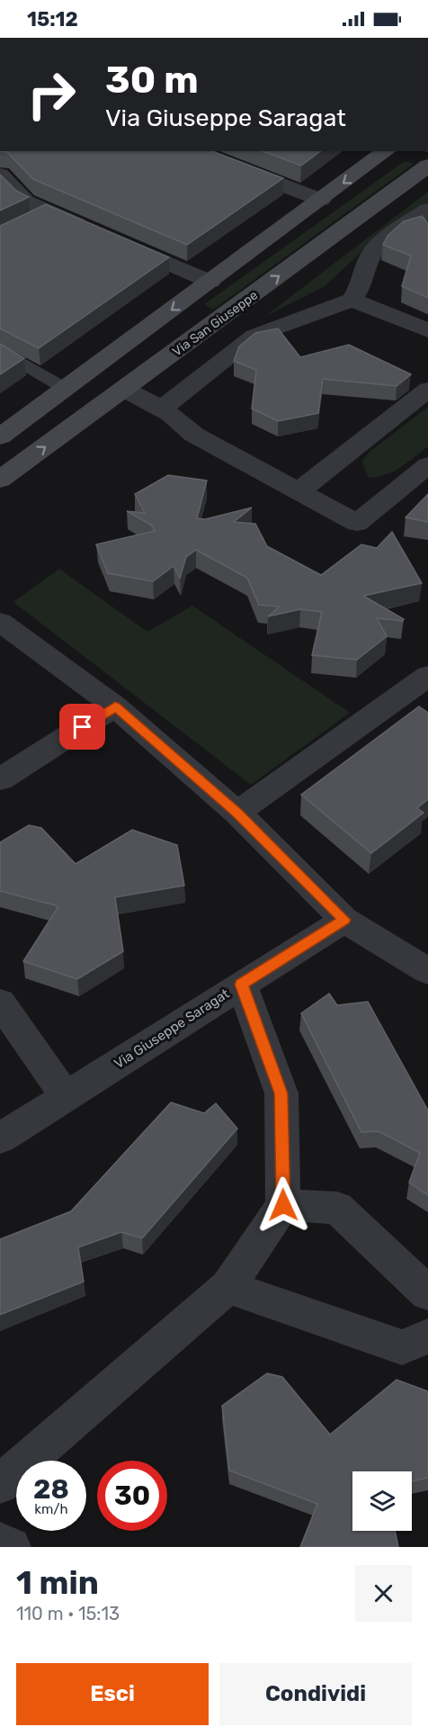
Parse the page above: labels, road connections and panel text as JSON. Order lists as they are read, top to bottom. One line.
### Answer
{"streets":{"street":["Via San Giuseppe","Via Giuseppe Saragat"]},"page":{"status":"15:12","turn":["30 m","Via Giuseppe Saragat"],"speed":"28 km/h","limit":"30","heading":["1 min","110 m · 15:13"],"buttons":["Esci","Condividi"]}}
